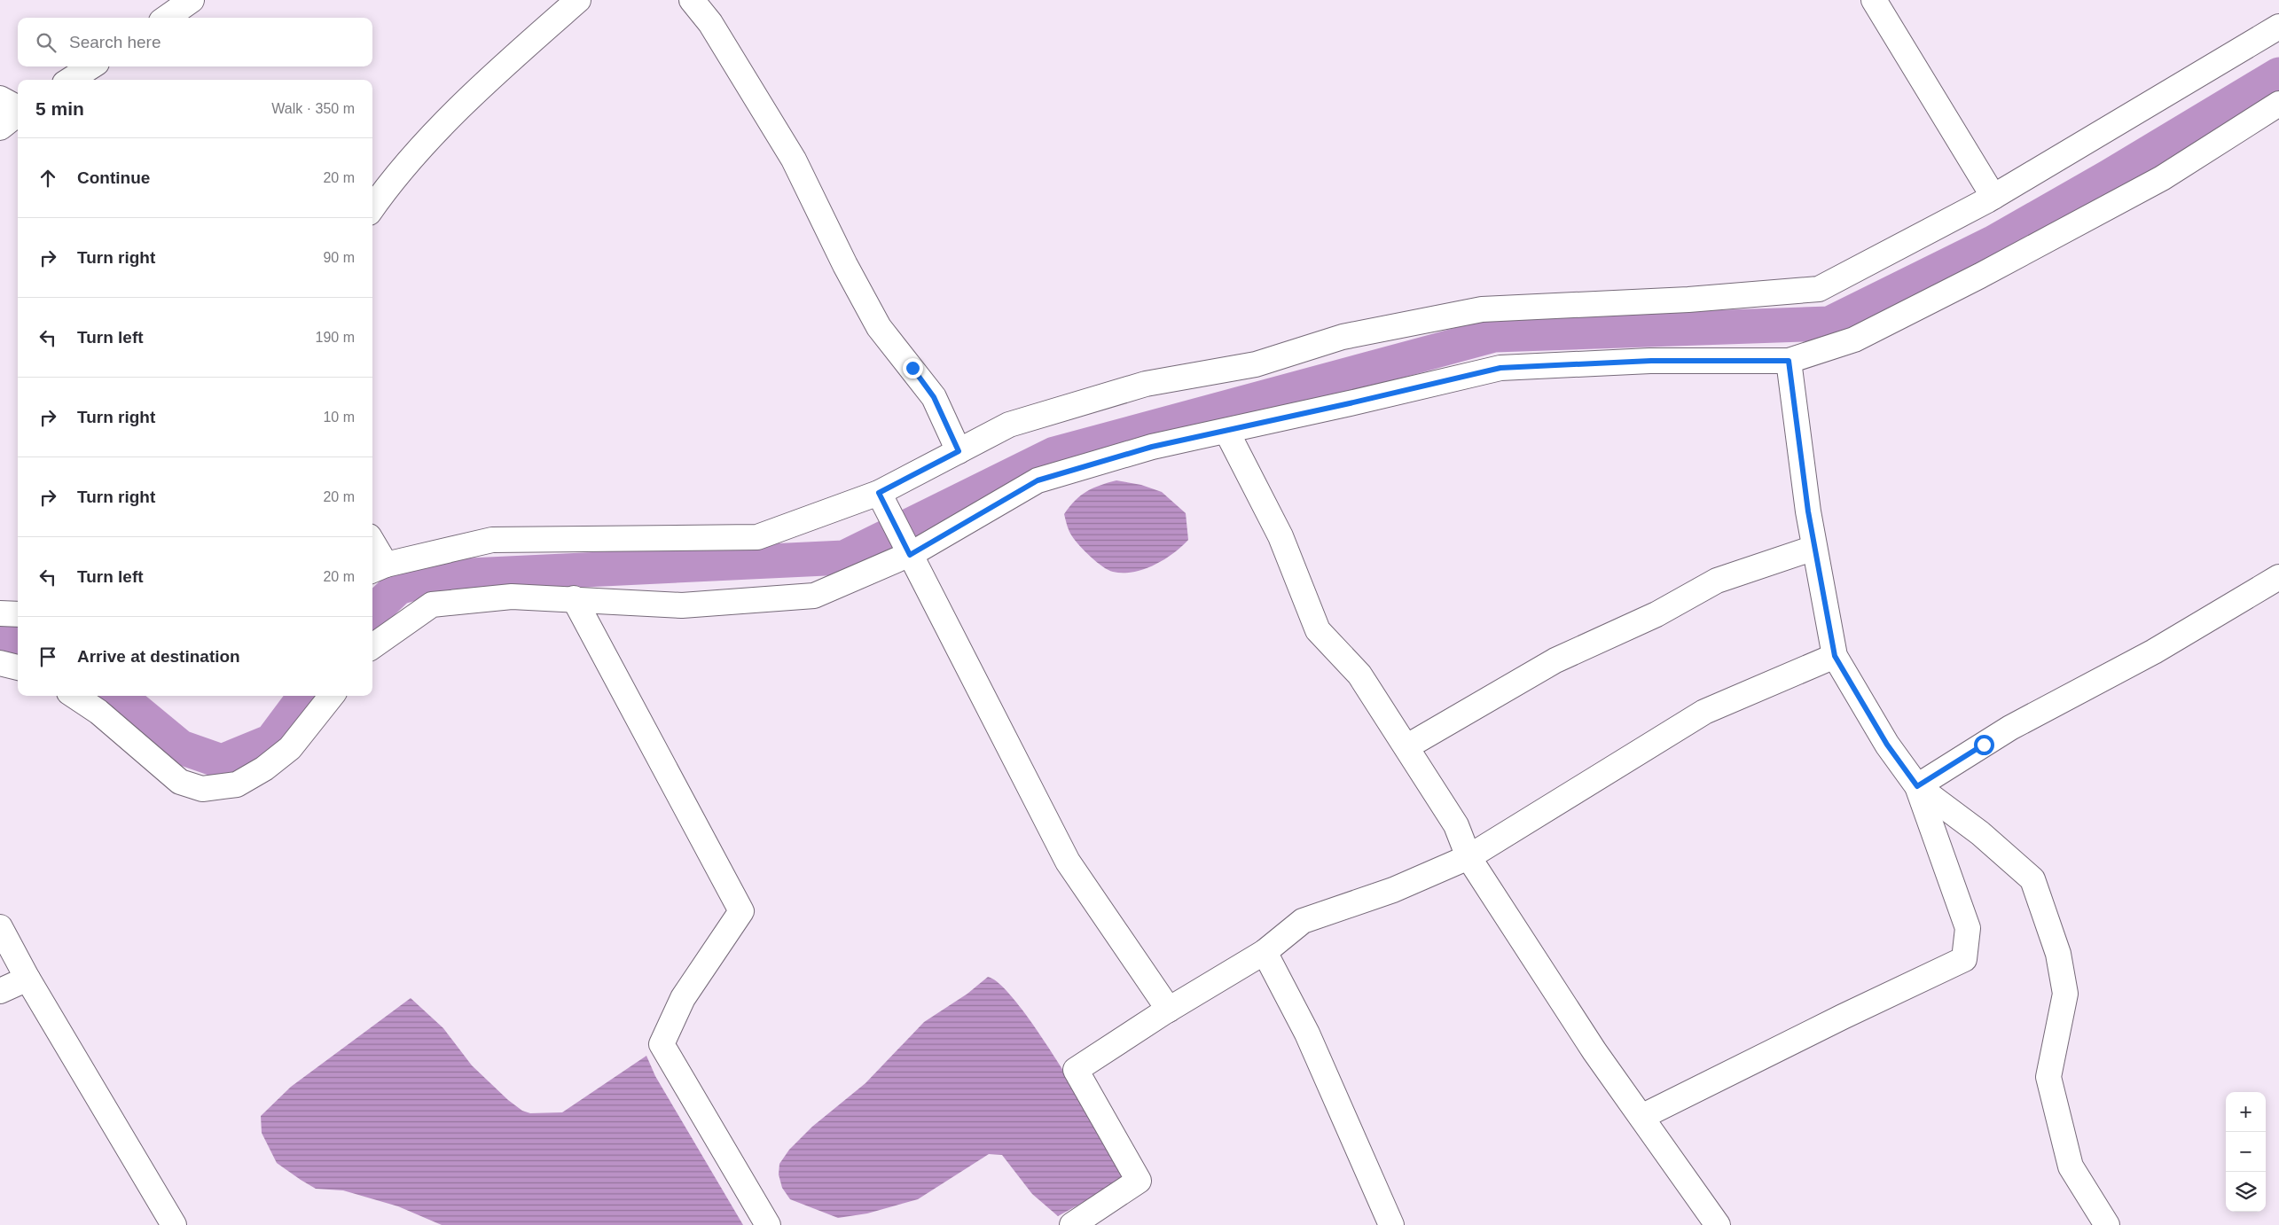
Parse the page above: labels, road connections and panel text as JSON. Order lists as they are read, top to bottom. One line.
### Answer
{"page":{"search":"Search here","heading":["5 min","Walk · 350 m"],"list":[["Continue","20 m"],["Turn right","90 m"],["Turn left","190 m"],["Turn right","10 m"],["Turn right","20 m"],["Turn left","20 m"],"Arrive at destination"],"map_buttons":["+","−"]}}
